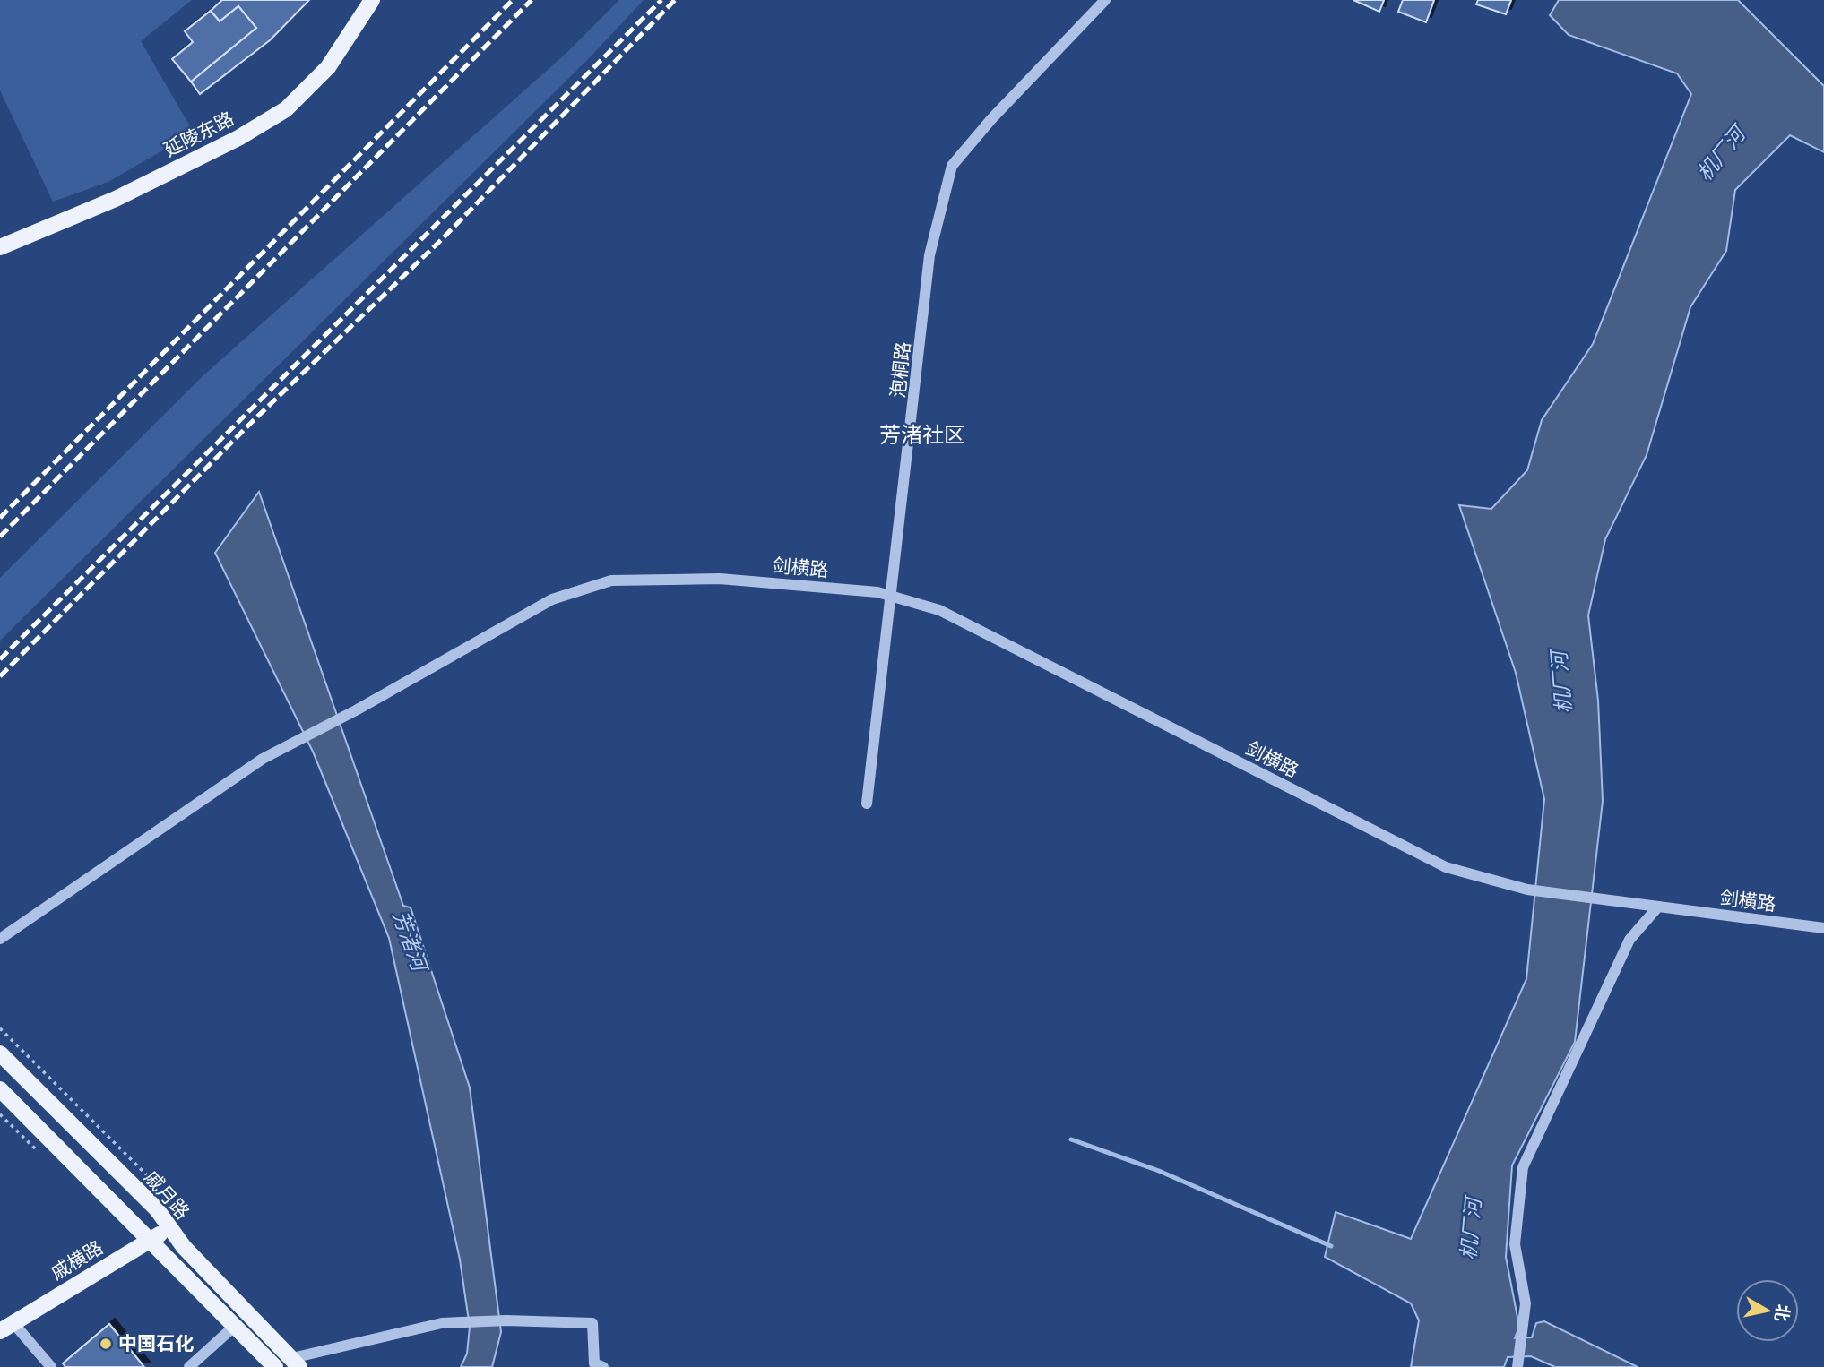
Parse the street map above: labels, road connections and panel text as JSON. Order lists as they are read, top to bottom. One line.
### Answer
{"streets":{"main road":["延陵东路","戚月路","戚横路"],"street":["泡桐路","剑横路"]},"crossings":[["泡桐路","剑横路"],["戚月路","戚横路"]],"districts":["芳渚社区"],"water":["机厂河","芳渚河"],"places":["中国石化"],"north":"right"}
